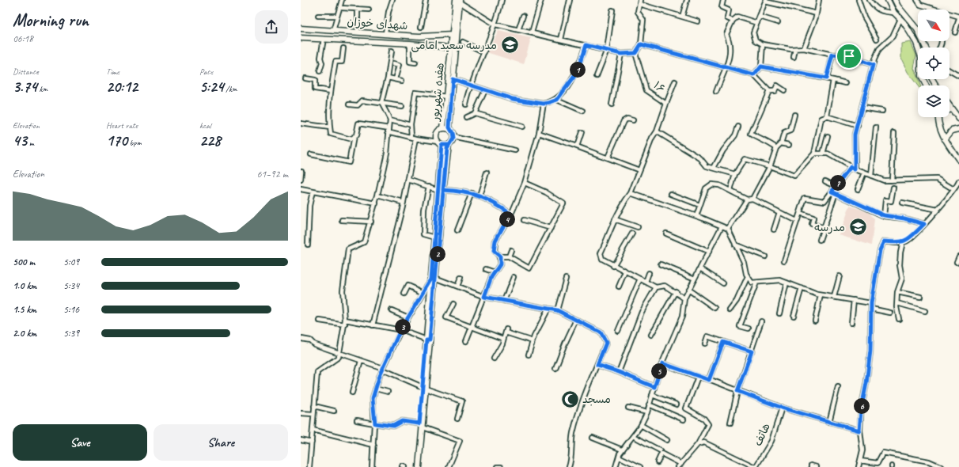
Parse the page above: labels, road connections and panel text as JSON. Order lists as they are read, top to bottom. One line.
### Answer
{"streets":{"main road":["شهدای خوزان","هفده شهریور"],"street":["۱۶","هاتف"]},"crossings":[["شهدای خوزان","هفده شهریور"]],"places":{"school or university":["مدرسه سعید امامی","مدرسه"],"mosque":["مسجد"]},"north":"bottom right","page":{"heading":["Morning run","06:18"],"stats":[["Distance","3.74 km"],["Time","20:12"],["Pace","5:24 /km"],["Elevation","43 m"],["Heart rate","170 bpm"],["kcal","228"]],"pins":["1","7","4","2","3","5","6"],"chart":["Elevation","61–92 m"],"list":[{"name":"500 m","note":"5:09"},{"name":"1.0 km","note":"5:34"},{"name":"1.5 km","note":"5:16"},{"name":"2.0 km","note":"5:39"}],"buttons":["Save","Share"]}}
